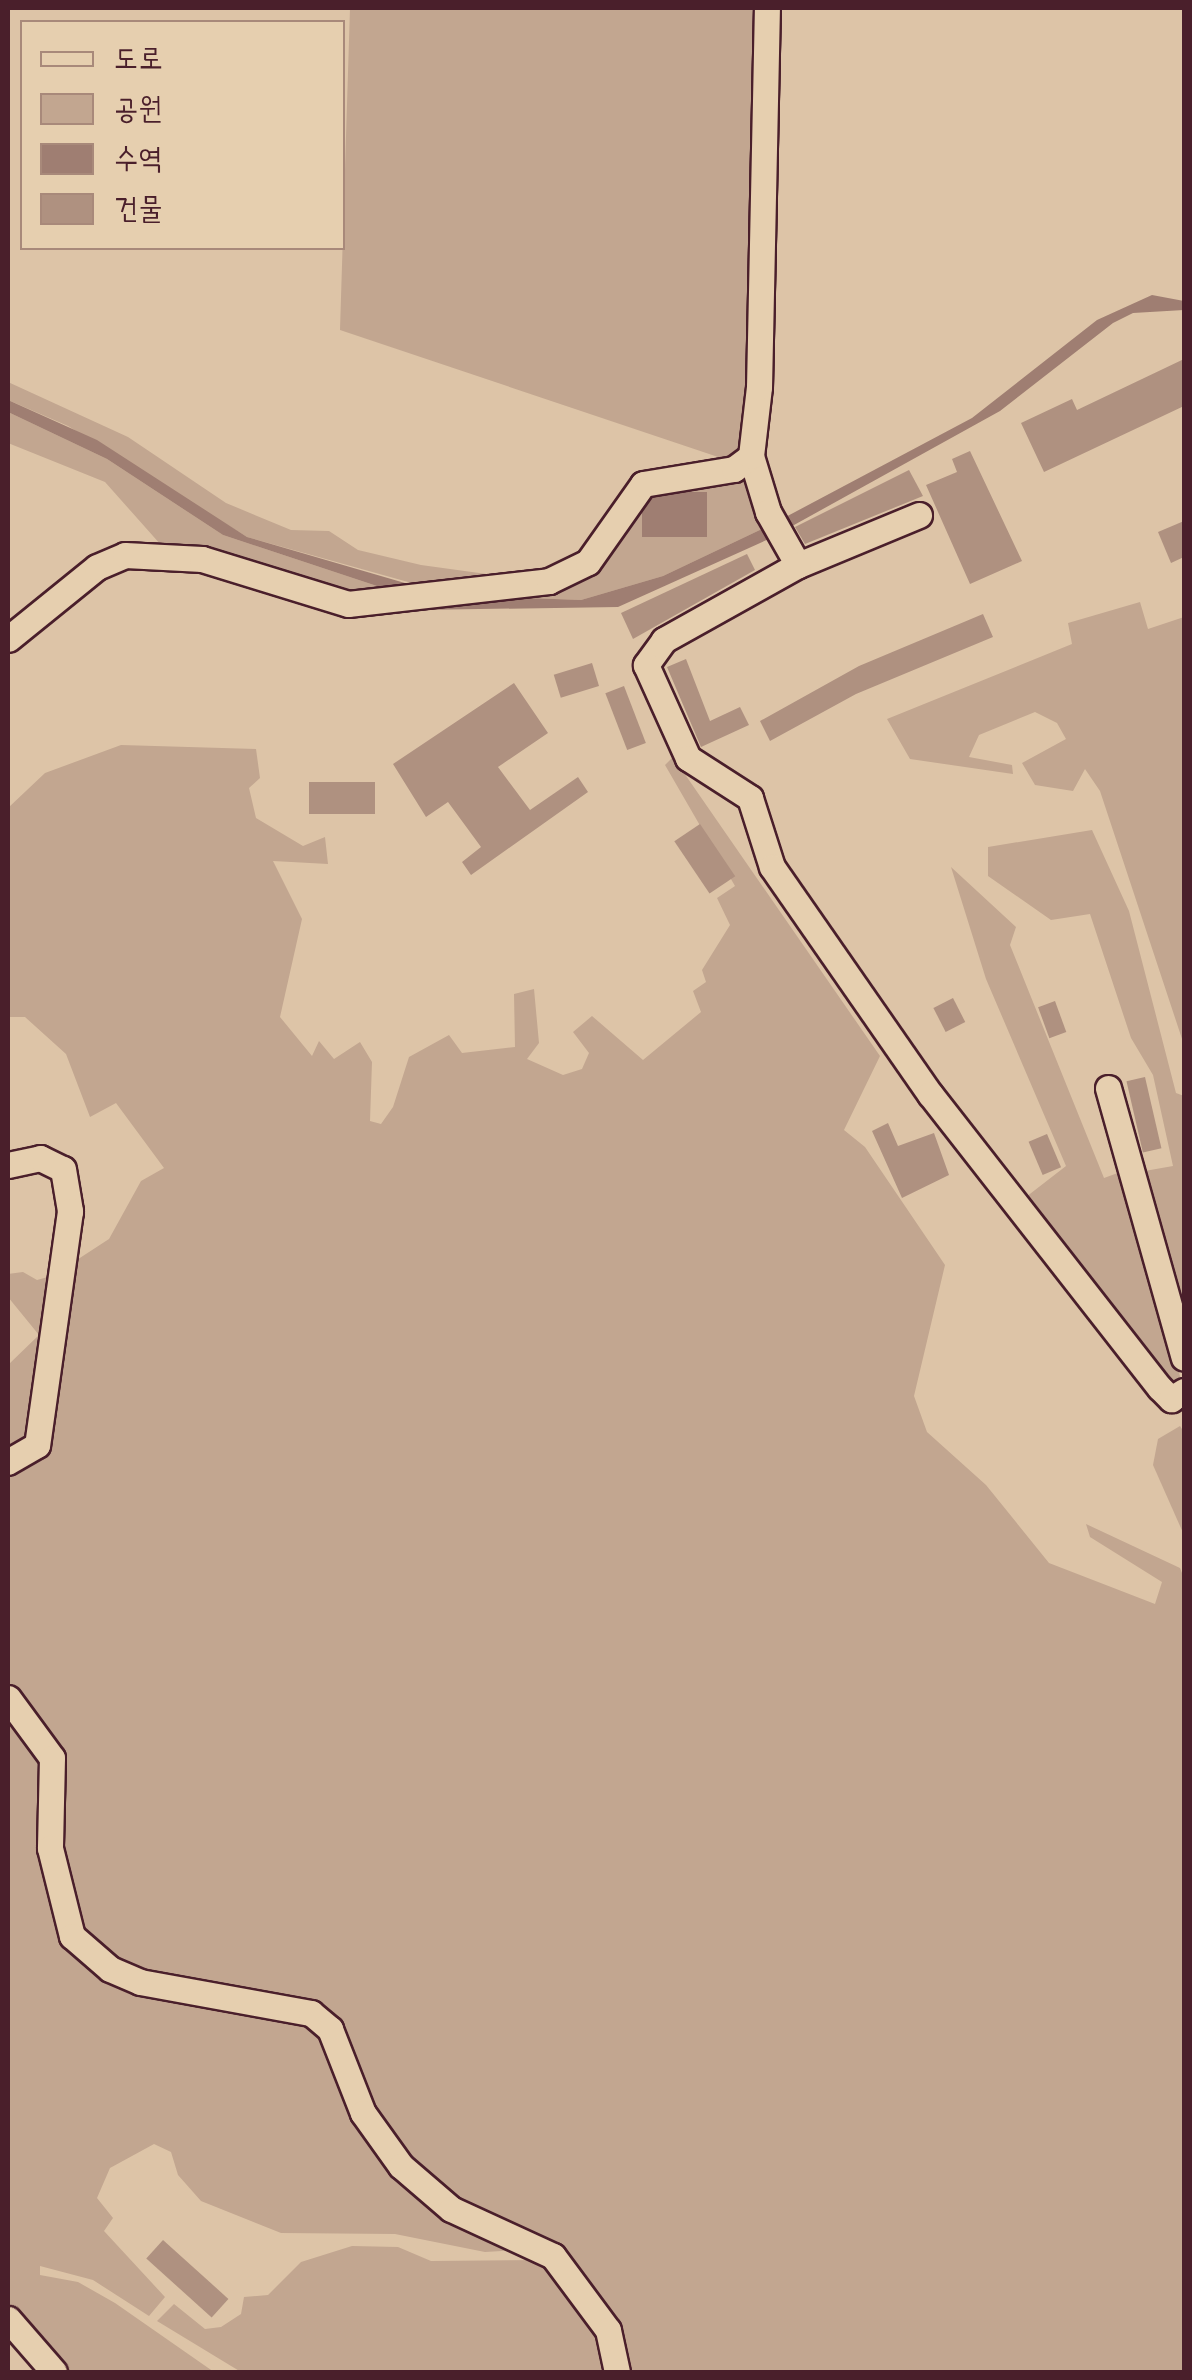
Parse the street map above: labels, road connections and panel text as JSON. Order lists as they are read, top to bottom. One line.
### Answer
{"legend":["도로","공원","수역","건물"]}
